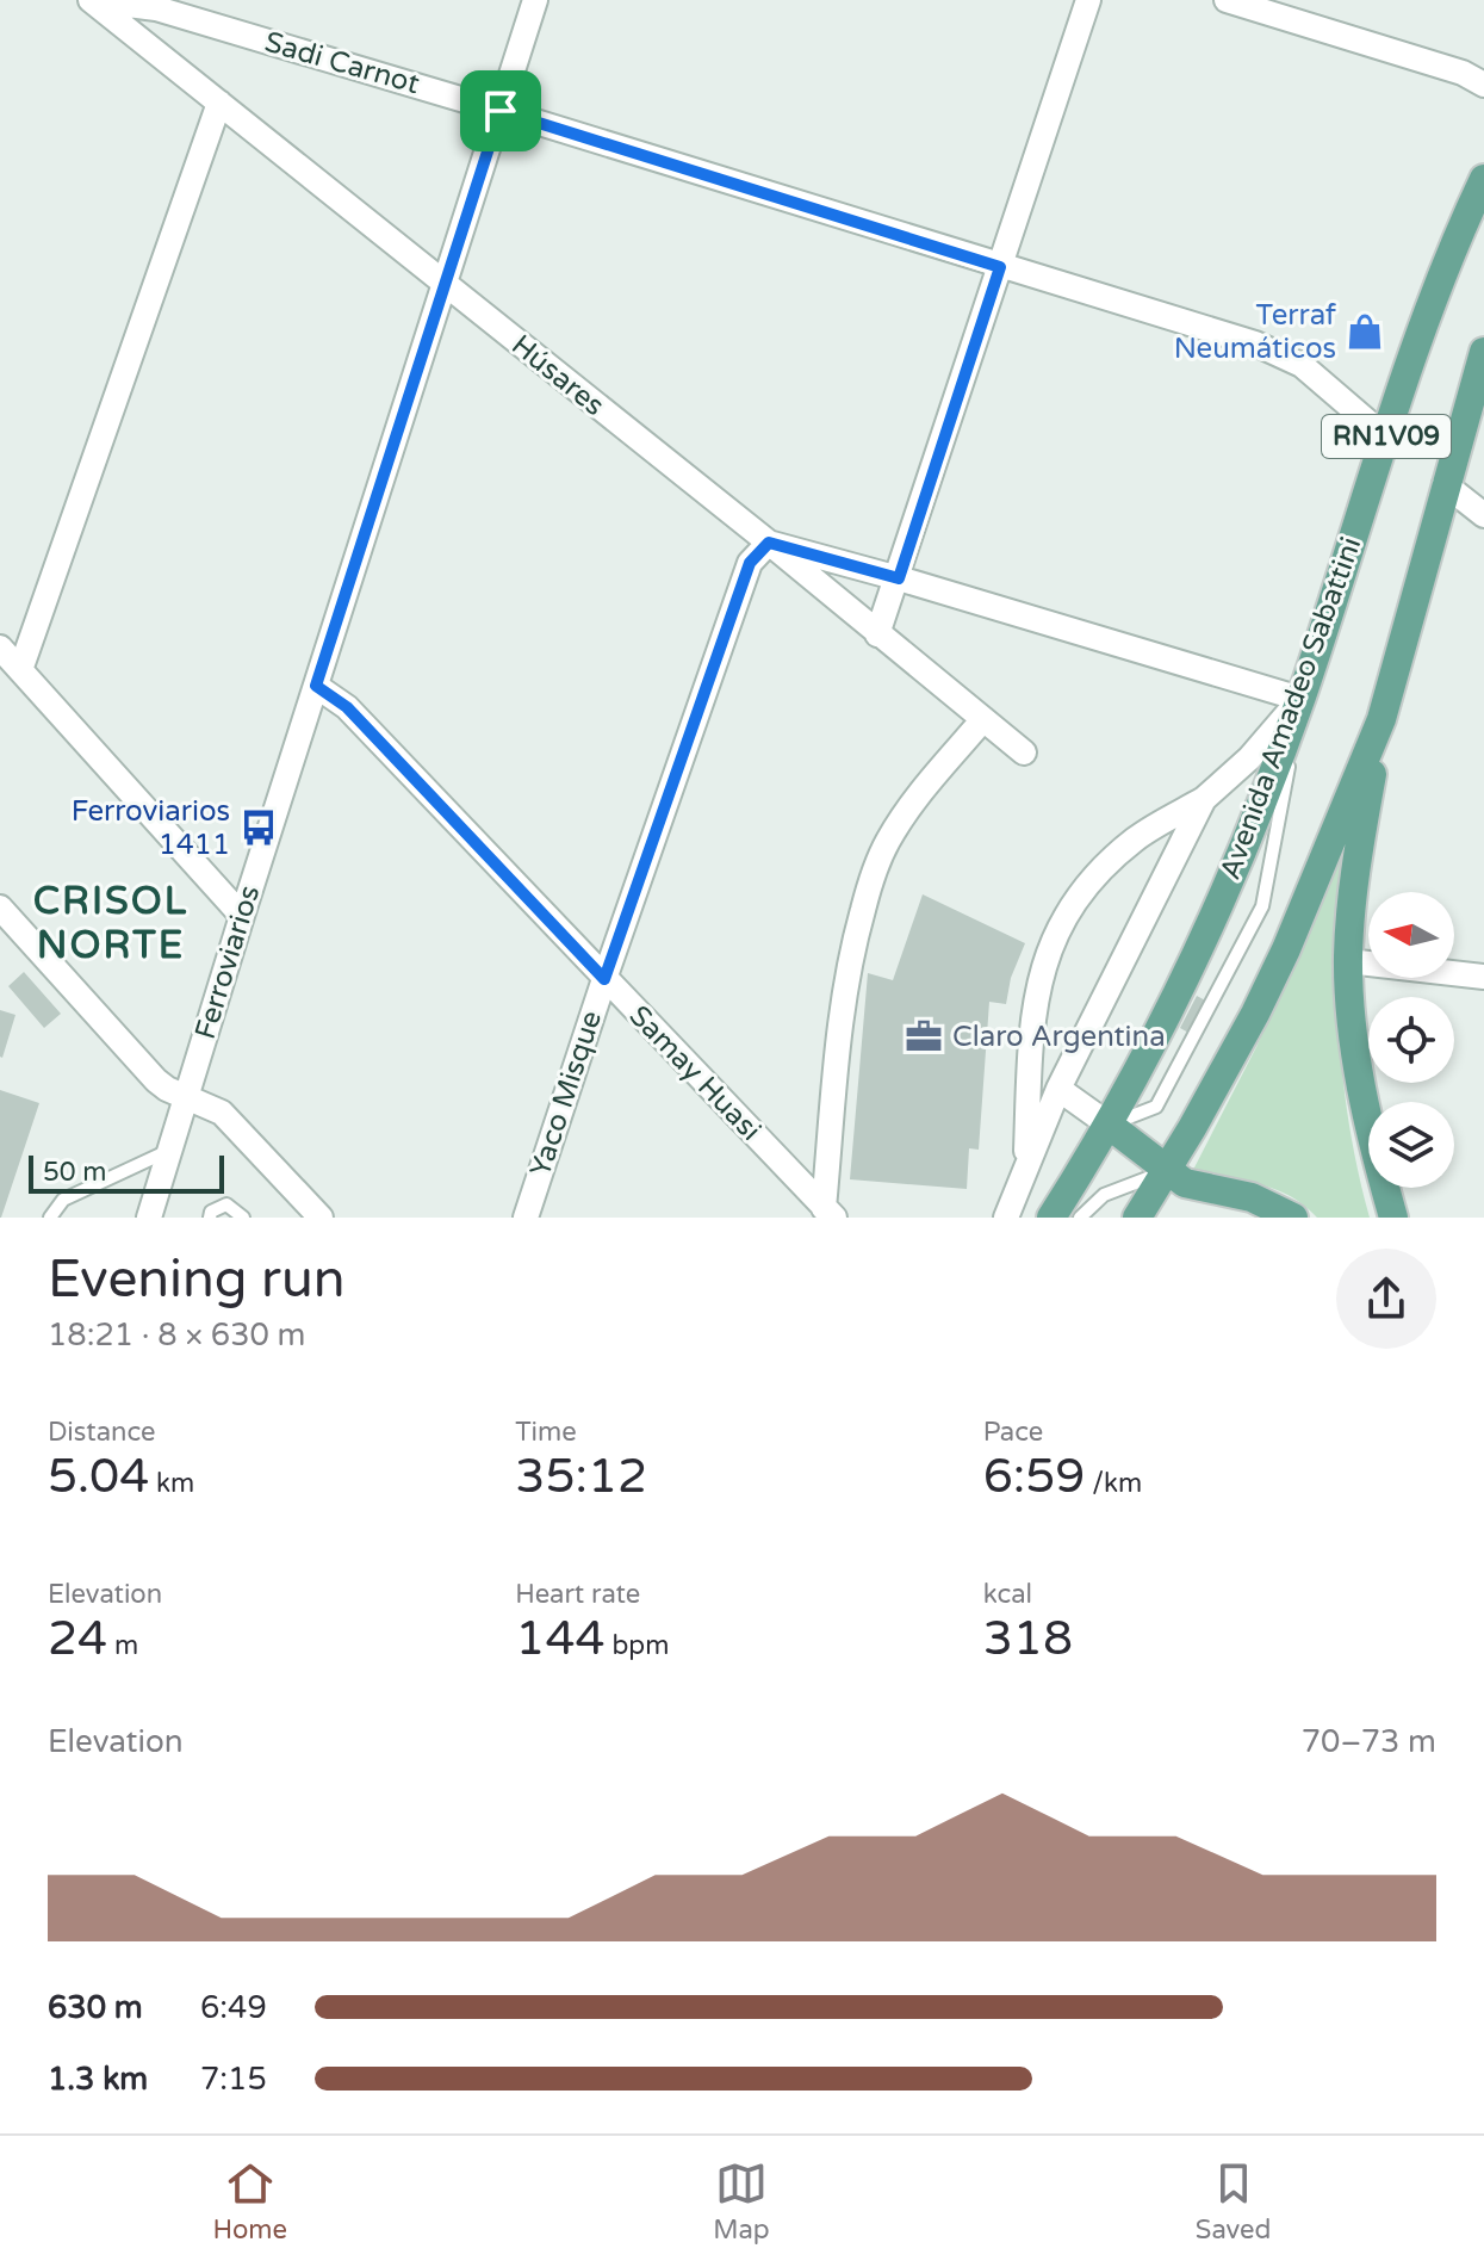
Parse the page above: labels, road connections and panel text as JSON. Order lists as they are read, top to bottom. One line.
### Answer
{"streets":{"main road":["RN1V09","Avenida Amadeo Sabattini"],"street":["Sadi Carnot","Húsares","Ferroviarios","Samay Huasi","Yaco Misque"]},"crossings":[["Sadi Carnot","Húsares"],["Sadi Carnot","Avenida Amadeo Sabattini"],["Sadi Carnot","Ferroviarios"],["Húsares","Ferroviarios"],["Húsares","Yaco Misque"],["Ferroviarios","Samay Huasi"],["Samay Huasi","Yaco Misque"]],"districts":["CRISOL NORTE"],"places":{"shop":["Terraf Neumáticos"],"bus stop":["Ferroviarios 1411"],"office":["Claro Argentina"]},"scale_bar":"50 m","north":"left","page":{"scale":"50 m","heading":["Evening run","18:21 · 8 × 630 m"],"stats":[["Distance","5.04 km"],["Time","35:12"],["Pace","6:59 /km"],["Elevation","24 m"],["Heart rate","144 bpm"],["kcal","318"]],"chart":["Elevation","70–73 m"],"list":[{"name":"630 m","note":"6:49"},{"name":"1.3 km","note":"7:15"}],"tabs":["Home","Map","Saved"]}}
